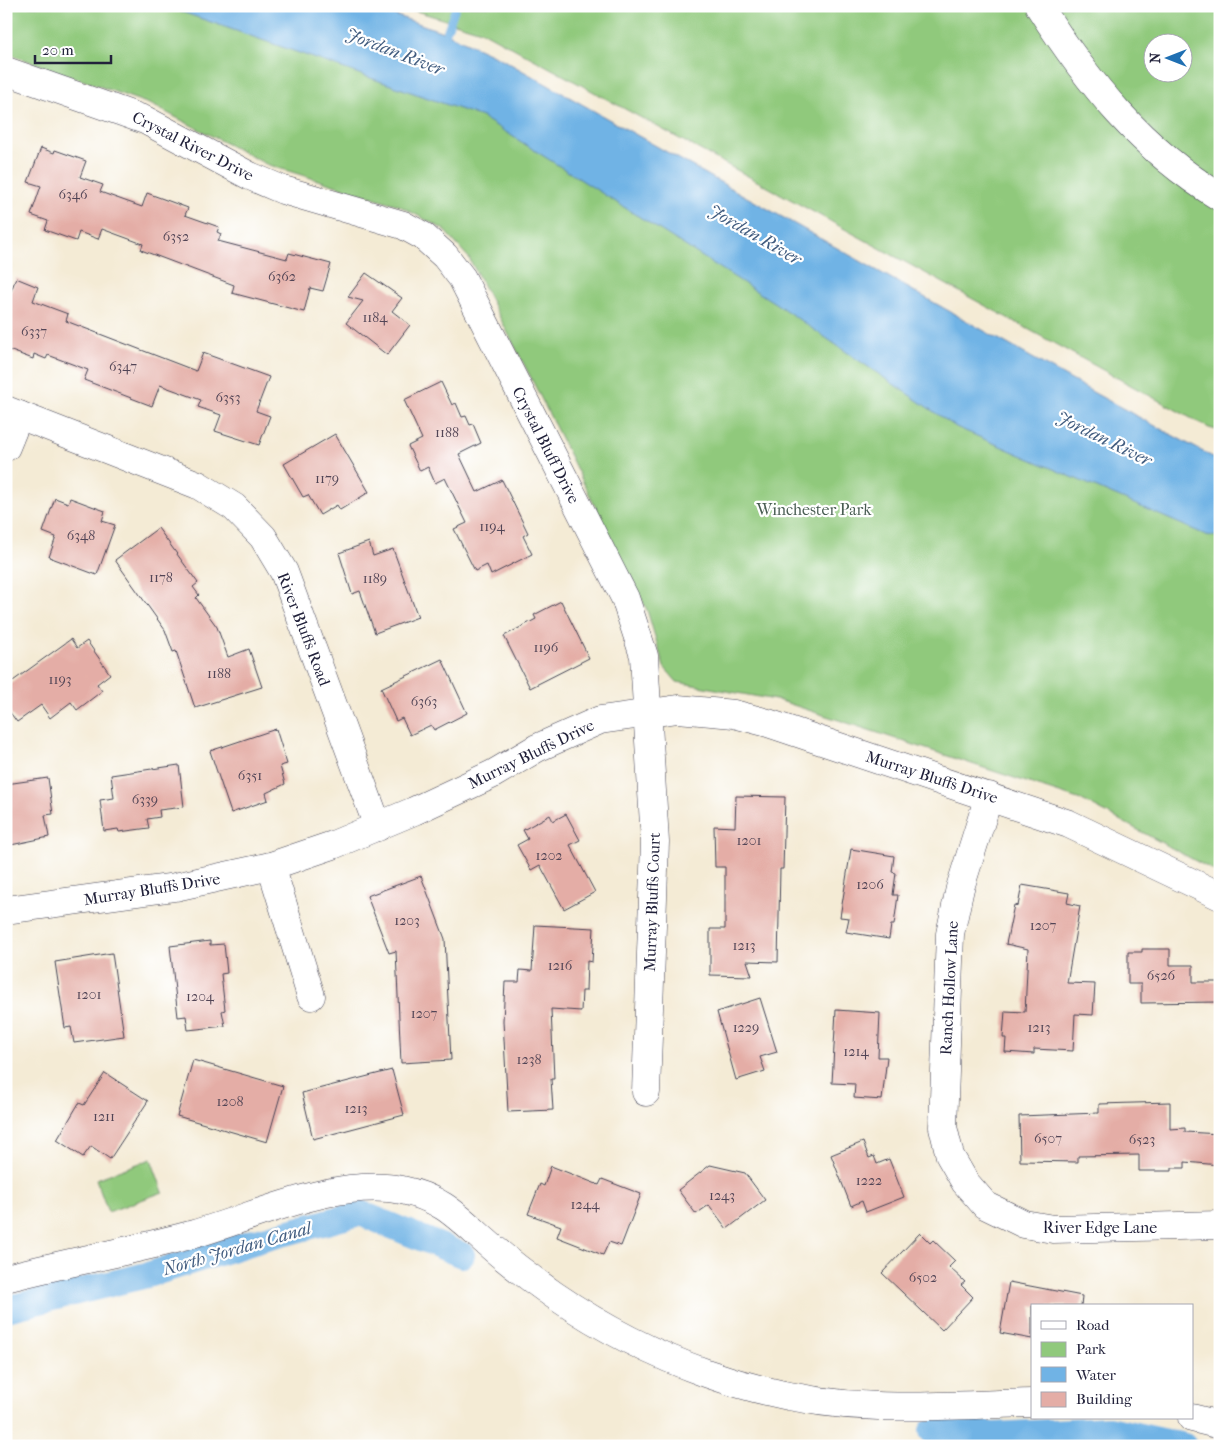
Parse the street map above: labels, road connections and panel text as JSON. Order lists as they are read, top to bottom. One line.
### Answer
{"streets":{"street":["Crystal River Drive","Crystal Bluff Drive","River Bluffs Road","Murray Bluffs Drive","Murray Bluffs Court","Ranch Hollow Lane","River Edge Lane"]},"crossings":[["Crystal River Drive","Crystal Bluff Drive"],["Crystal Bluff Drive","Murray Bluffs Drive"],["Crystal Bluff Drive","Murray Bluffs Court"],["River Bluffs Road","Murray Bluffs Drive"],["Murray Bluffs Drive","Murray Bluffs Court"],["Murray Bluffs Drive","Ranch Hollow Lane"],["Ranch Hollow Lane","River Edge Lane"]],"water":["Jordan River","North Jordan Canal"],"parks":["Winchester Park"],"house_numbers":["6346","6352","6362","1184","6337","6347","6353","1188","1179","1194","6348","1178","1189","1196","1188","1193","6363","6351","6339","1201","1202","1206","1203","1207","1213","1216","6526","1201","1204","1207","1229","1213","1214","1238","1208","1213","1211","6507","6523","1222","1243","1244","6502"],"legend":["Road","Park","Water","Building"],"scale_bar":"20 m","north":"left"}
